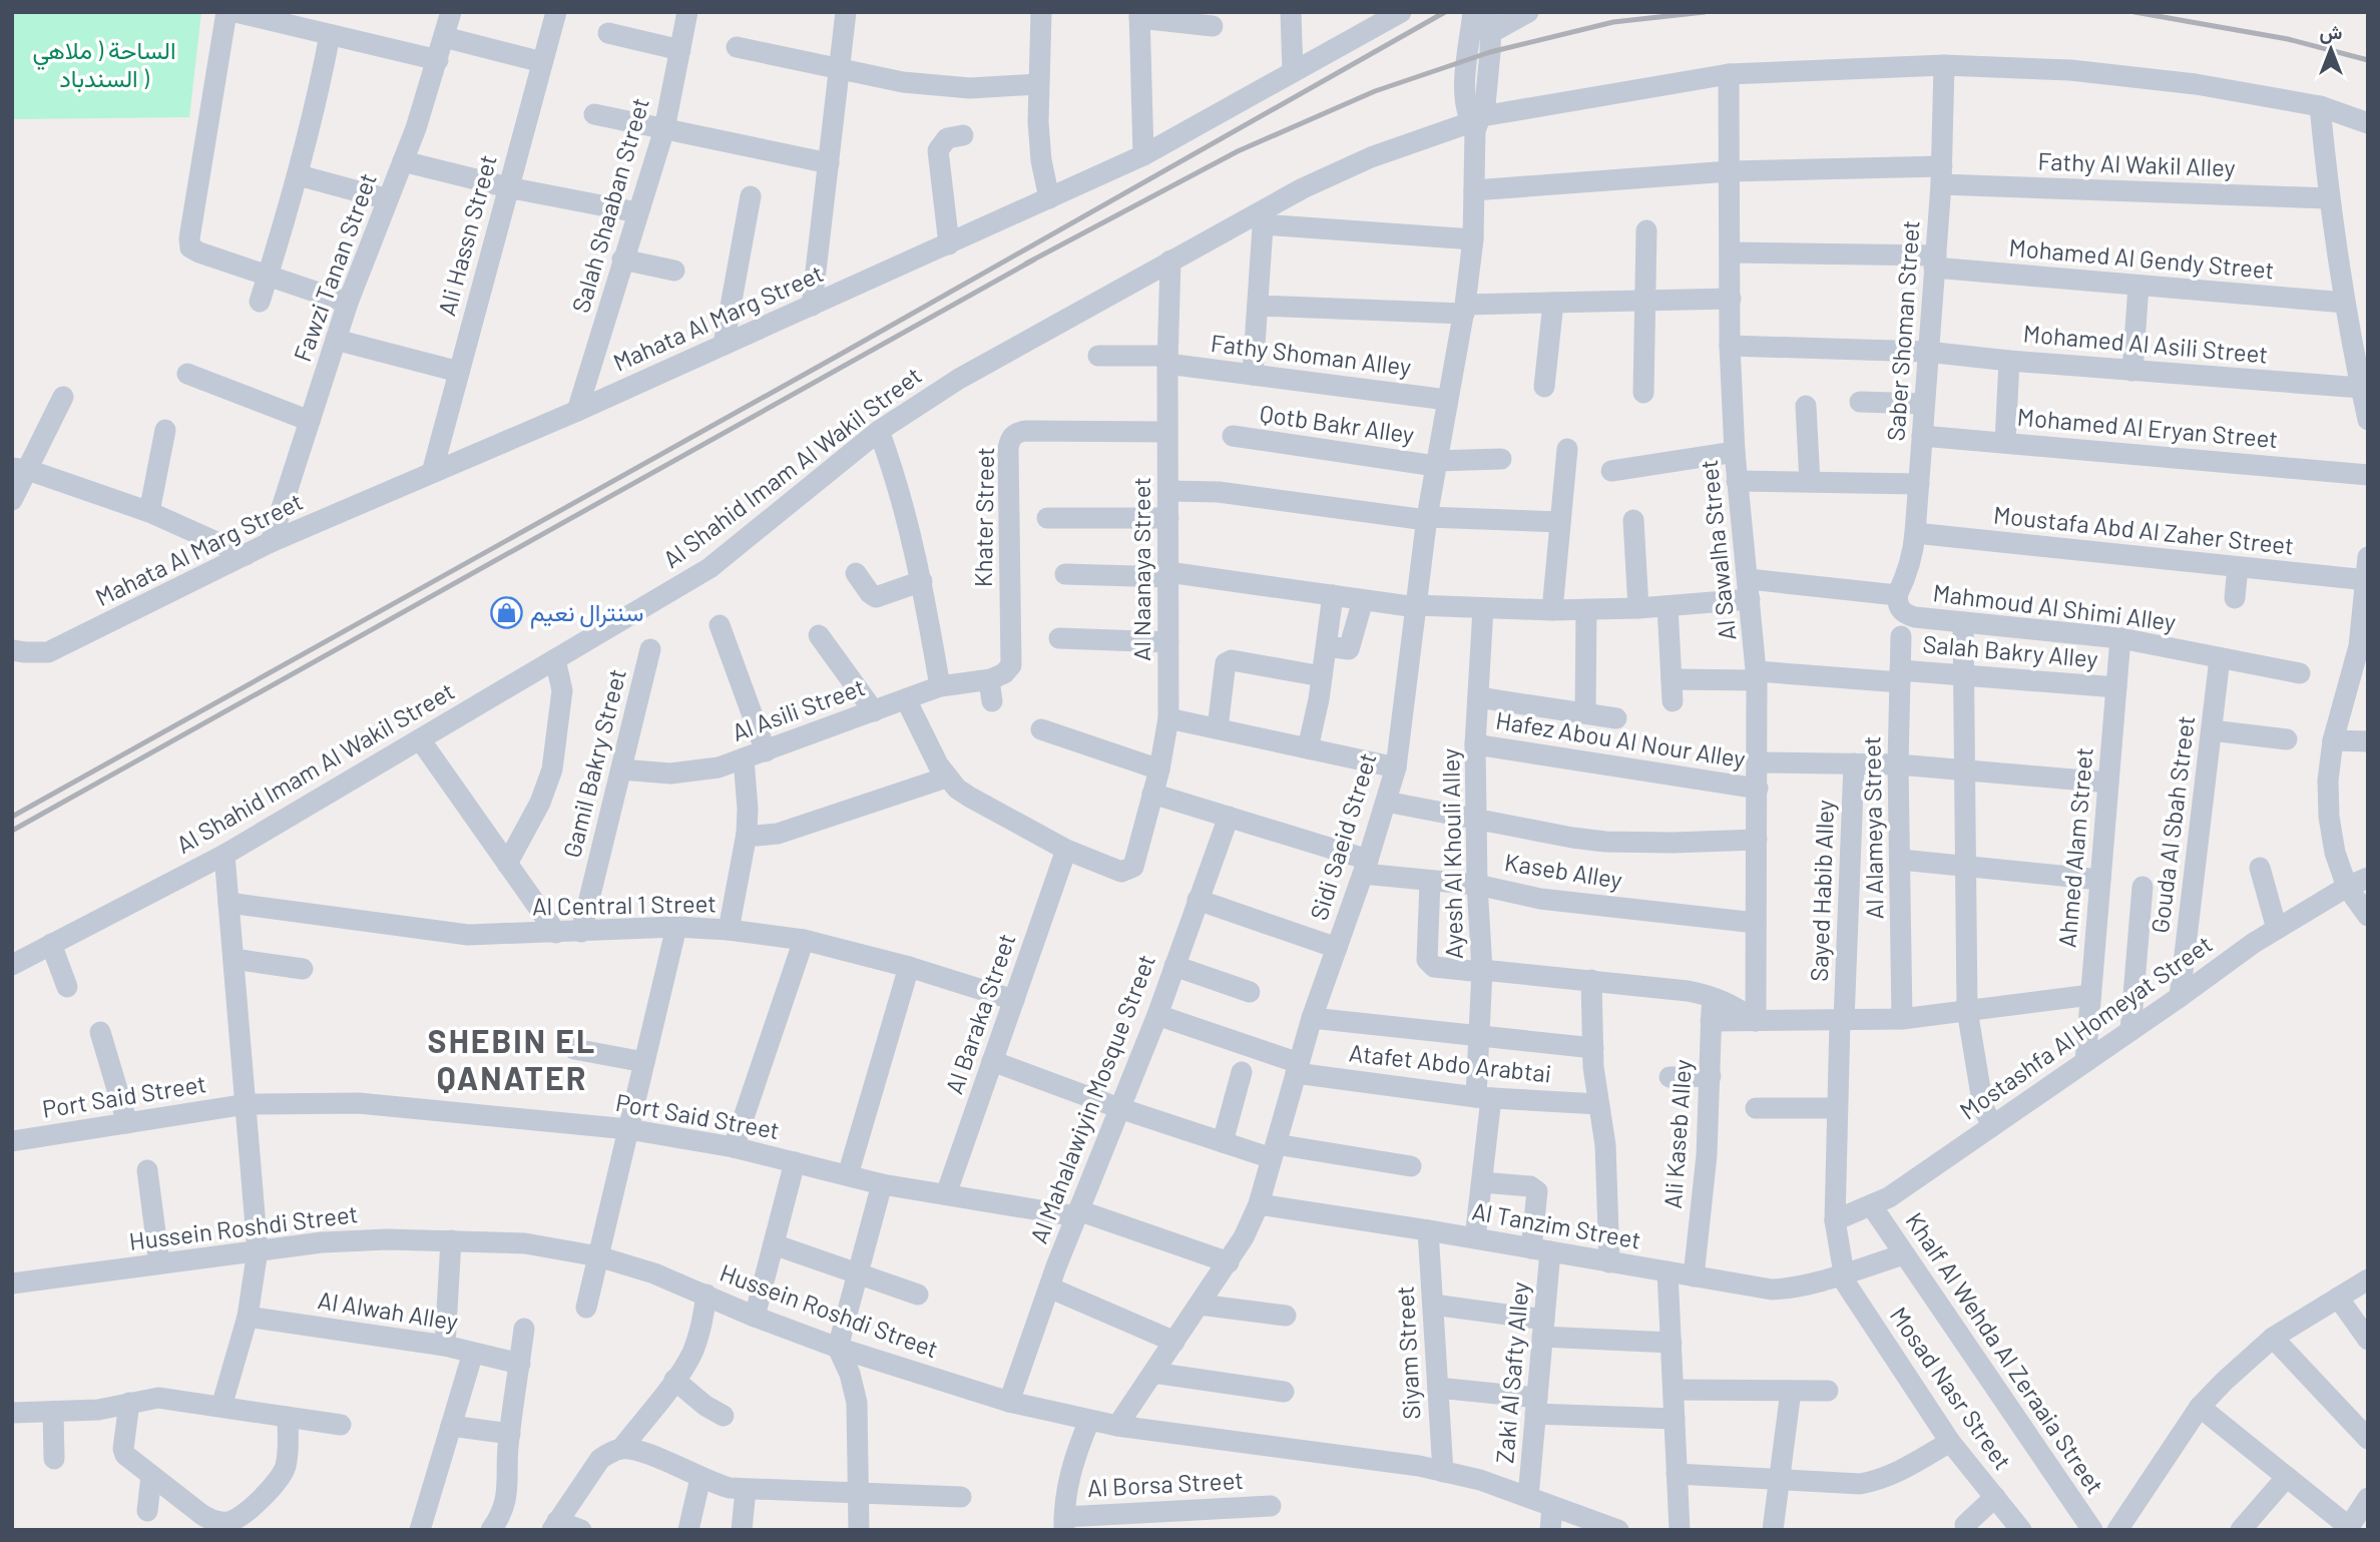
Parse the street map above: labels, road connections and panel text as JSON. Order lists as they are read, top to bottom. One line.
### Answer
{"streets":{"street":["Fathy Al Wakil Alley","Salah Shaaban Street","Ali Hassn Street","Mohamed Al Gendy Street","Fawzi Tanan Street","Mahata Al Marg Street","Saber Shoman Street","Mohamed Al Asili Street","Fathy Shoman Alley","Qotb Bakr Alley","Mohamed Al Eryan Street","Al Shahid Imam Al Wakil Street","Khater Street","Moustafa Abd Al Zaher Street","Al Sawalha Street","Al Naanaya Street","Mahmoud Al Shimi Alley","Salah Bakry Alley","Al Asili Street","Hafez Abou Al Nour Alley","Gamil Bakry Street","Gouda Al Sbah Street","Al Alameya Street","Sidi Saeid Street","Ahmed Alam Street","Ayesh Al Khouli Alley","Kaseb Alley","Sayed Habib Alley","Al Central 1 Street","Al Baraka Street","Mostashfa Al Homeyat Street","Atafet Abdo Arabtai","Port Said Street","Al Mahalawiyin Mosque Street","Ali Kaseb Alley","Al Tanzim Street","Hussein Roshdi Street","Al Alwah Alley","Siyam Street","Khalf Al Wehda Al Zeraaia Street","Zaki Al Safty Alley","Mosad Nasr Street","Al Borsa Street"]},"crossings":[["Fathy Al Wakil Alley","Saber Shoman Street"],["Fathy Al Wakil Alley","Al Sawalha Street"],["Fathy Al Wakil Alley","Sidi Saeid Street"],["Salah Shaaban Street","Mahata Al Marg Street"],["Ali Hassn Street","Mahata Al Marg Street"],["Mohamed Al Gendy Street","Saber Shoman Street"],["Mohamed Al Gendy Street","Al Sawalha Street"],["Fawzi Tanan Street","Mahata Al Marg Street"],["Saber Shoman Street","Mohamed Al Asili Street"],["Saber Shoman Street","Mohamed Al Eryan Street"],["Saber Shoman Street","Al Shahid Imam Al Wakil Street"],["Saber Shoman Street","Moustafa Abd Al Zaher Street"],["Saber Shoman Street","Mahmoud Al Shimi Alley"],["Mohamed Al Asili Street","Al Sawalha Street"],["Fathy Shoman Alley","Al Naanaya Street"],["Fathy Shoman Alley","Sidi Saeid Street"],["Qotb Bakr Alley","Sidi Saeid Street"],["Al Shahid Imam Al Wakil Street","Al Sawalha Street"],["Al Shahid Imam Al Wakil Street","Al Naanaya Street"],["Al Shahid Imam Al Wakil Street","Sidi Saeid Street"],["Khater Street","Al Naanaya Street"],["Khater Street","Al Asili Street"],["Al Sawalha Street","Salah Bakry Alley"],["Al Sawalha Street","Hafez Abou Al Nour Alley"],["Al Sawalha Street","Kaseb Alley"],["Al Naanaya Street","Kaseb Alley"],["Al Naanaya Street","Al Baraka Street"],["Mahmoud Al Shimi Alley","Gouda Al Sbah Street"],["Mahmoud Al Shimi Alley","Ahmed Alam Street"],["Salah Bakry Alley","Al Alameya Street"],["Salah Bakry Alley","Ahmed Alam Street"],["Al Asili Street","Gamil Bakry Street"],["Hafez Abou Al Nour Alley","Ayesh Al Khouli Alley"],["Gamil Bakry Street","Al Central 1 Street"],["Gouda Al Sbah Street","Mostashfa Al Homeyat Street"],["Sidi Saeid Street","Kaseb Alley"],["Sidi Saeid Street","Atafet Abdo Arabtai"],["Sidi Saeid Street","Port Said Street"],["Sidi Saeid Street","Al Tanzim Street"],["Sidi Saeid Street","Hussein Roshdi Street"],["Ahmed Alam Street","Mostashfa Al Homeyat Street"],["Ayesh Al Khouli Alley","Kaseb Alley"],["Ayesh Al Khouli Alley","Atafet Abdo Arabtai"],["Ayesh Al Khouli Alley","Al Tanzim Street"],["Ayesh Al Khouli Alley","Zaki Al Safty Alley"],["Kaseb Alley","Al Mahalawiyin Mosque Street"],["Sayed Habib Alley","Mostashfa Al Homeyat Street"],["Sayed Habib Alley","Al Tanzim Street"],["Sayed Habib Alley","Mosad Nasr Street"],["Al Central 1 Street","Al Baraka Street"],["Al Baraka Street","Port Said Street"],["Mostashfa Al Homeyat Street","Khalf Al Wehda Al Zeraaia Street"],["Atafet Abdo Arabtai","Al Mahalawiyin Mosque Street"],["Port Said Street","Al Mahalawiyin Mosque Street"],["Al Mahalawiyin Mosque Street","Hussein Roshdi Street"],["Ali Kaseb Alley","Al Tanzim Street"],["Al Tanzim Street","Siyam Street"],["Al Tanzim Street","Khalf Al Wehda Al Zeraaia Street"],["Al Tanzim Street","Zaki Al Safty Alley"],["Al Tanzim Street","Mosad Nasr Street"],["Hussein Roshdi Street","Siyam Street"],["Hussein Roshdi Street","Zaki Al Safty Alley"]],"districts":["SHEBIN EL QANATER"],"parks":["الساحة ( ملاهي السندباد )"],"places":{"shop":["سنترال نعيم"]},"north":"top"}
